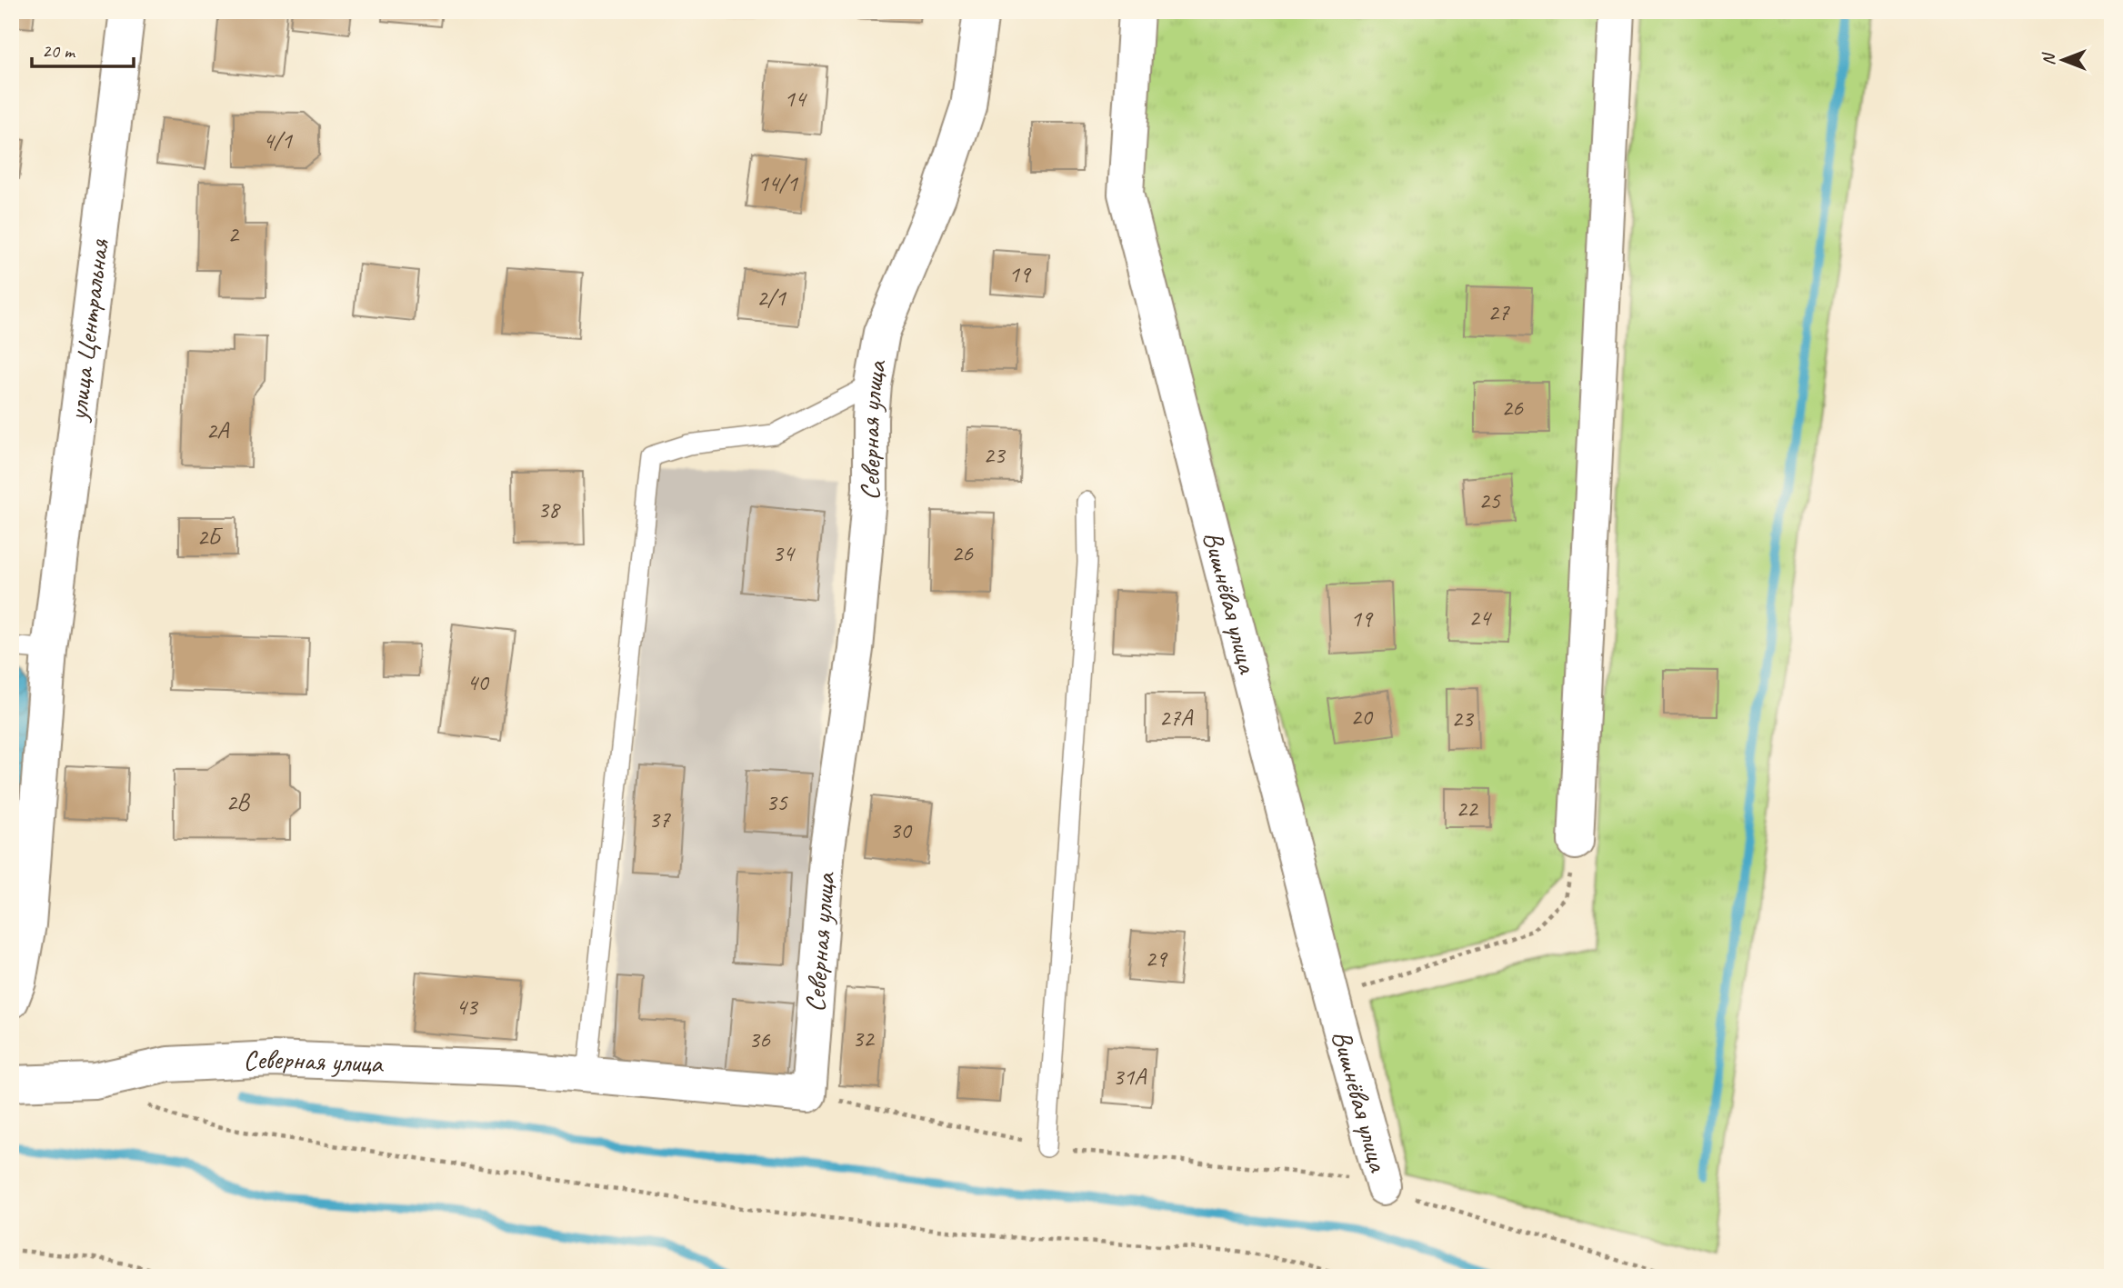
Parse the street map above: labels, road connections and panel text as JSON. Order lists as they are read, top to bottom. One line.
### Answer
{"streets":{"street":["улица Центральная","Северная улица","Вишнёвая улица"]},"house_numbers":["14","4/1","14/1","2","19","2/1","27","26","2А","23","25","38","2Б","34","26","24","19","40","20","27А","23","2В","35","22","37","30","29","43","32","36","31А"],"scale_bar":"20 m","north":"left"}
